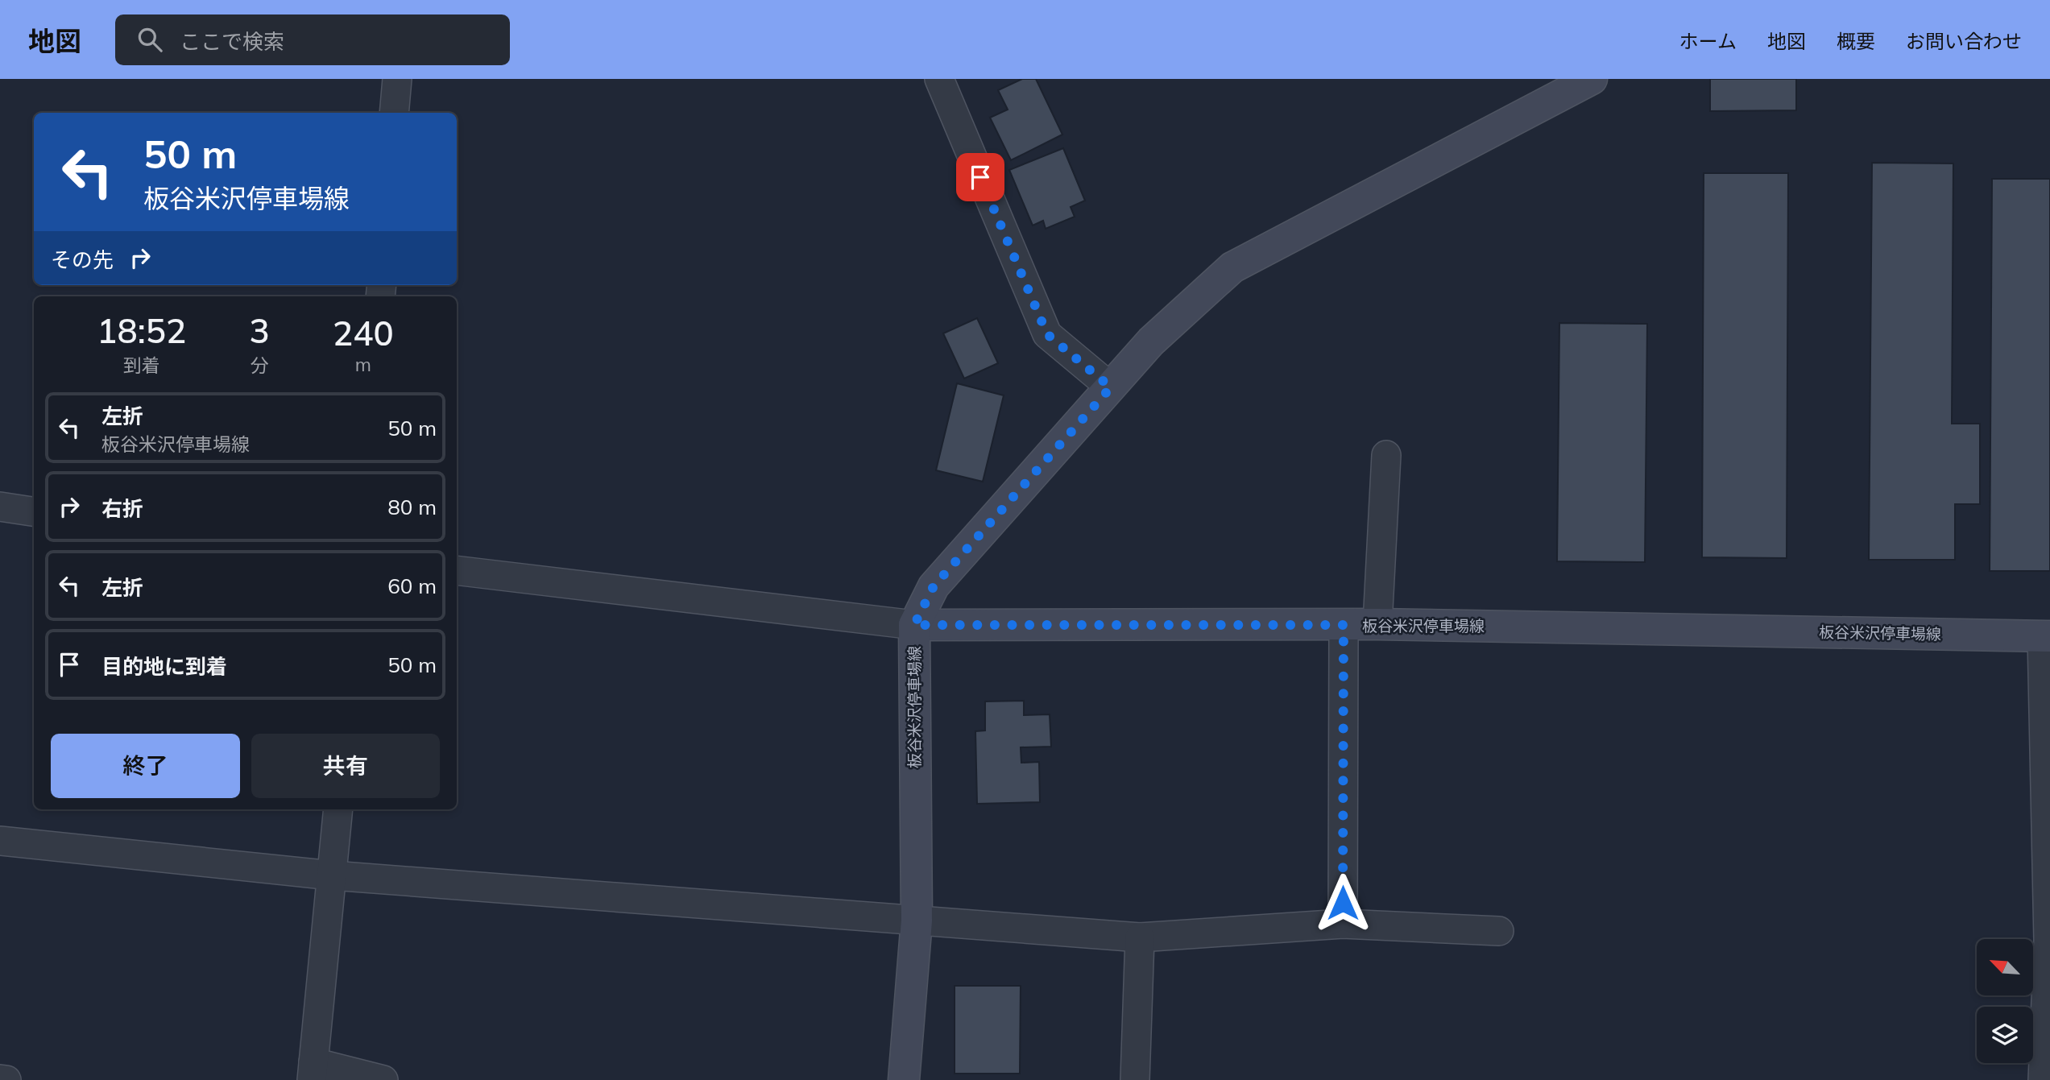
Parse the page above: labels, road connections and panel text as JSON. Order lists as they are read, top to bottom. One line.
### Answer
{"streets":{"main road":["板谷米沢停車場線"]},"north":"top left","page":{"header":"地図","search":"ここで検索","nav":["ホーム","地図","概要","お問い合わせ"],"turn":["50 m","板谷米沢停車場線"],"then":"その先","eta":["18:52","到着","3","分","240","m"],"list":[{"name":"左折","note":"板谷米沢停車場線","value":"50 m"},{"name":"右折","value":"80 m"},{"name":"左折","value":"60 m"},{"name":"目的地に到着","value":"50 m"}],"buttons":["終了","共有"]}}
